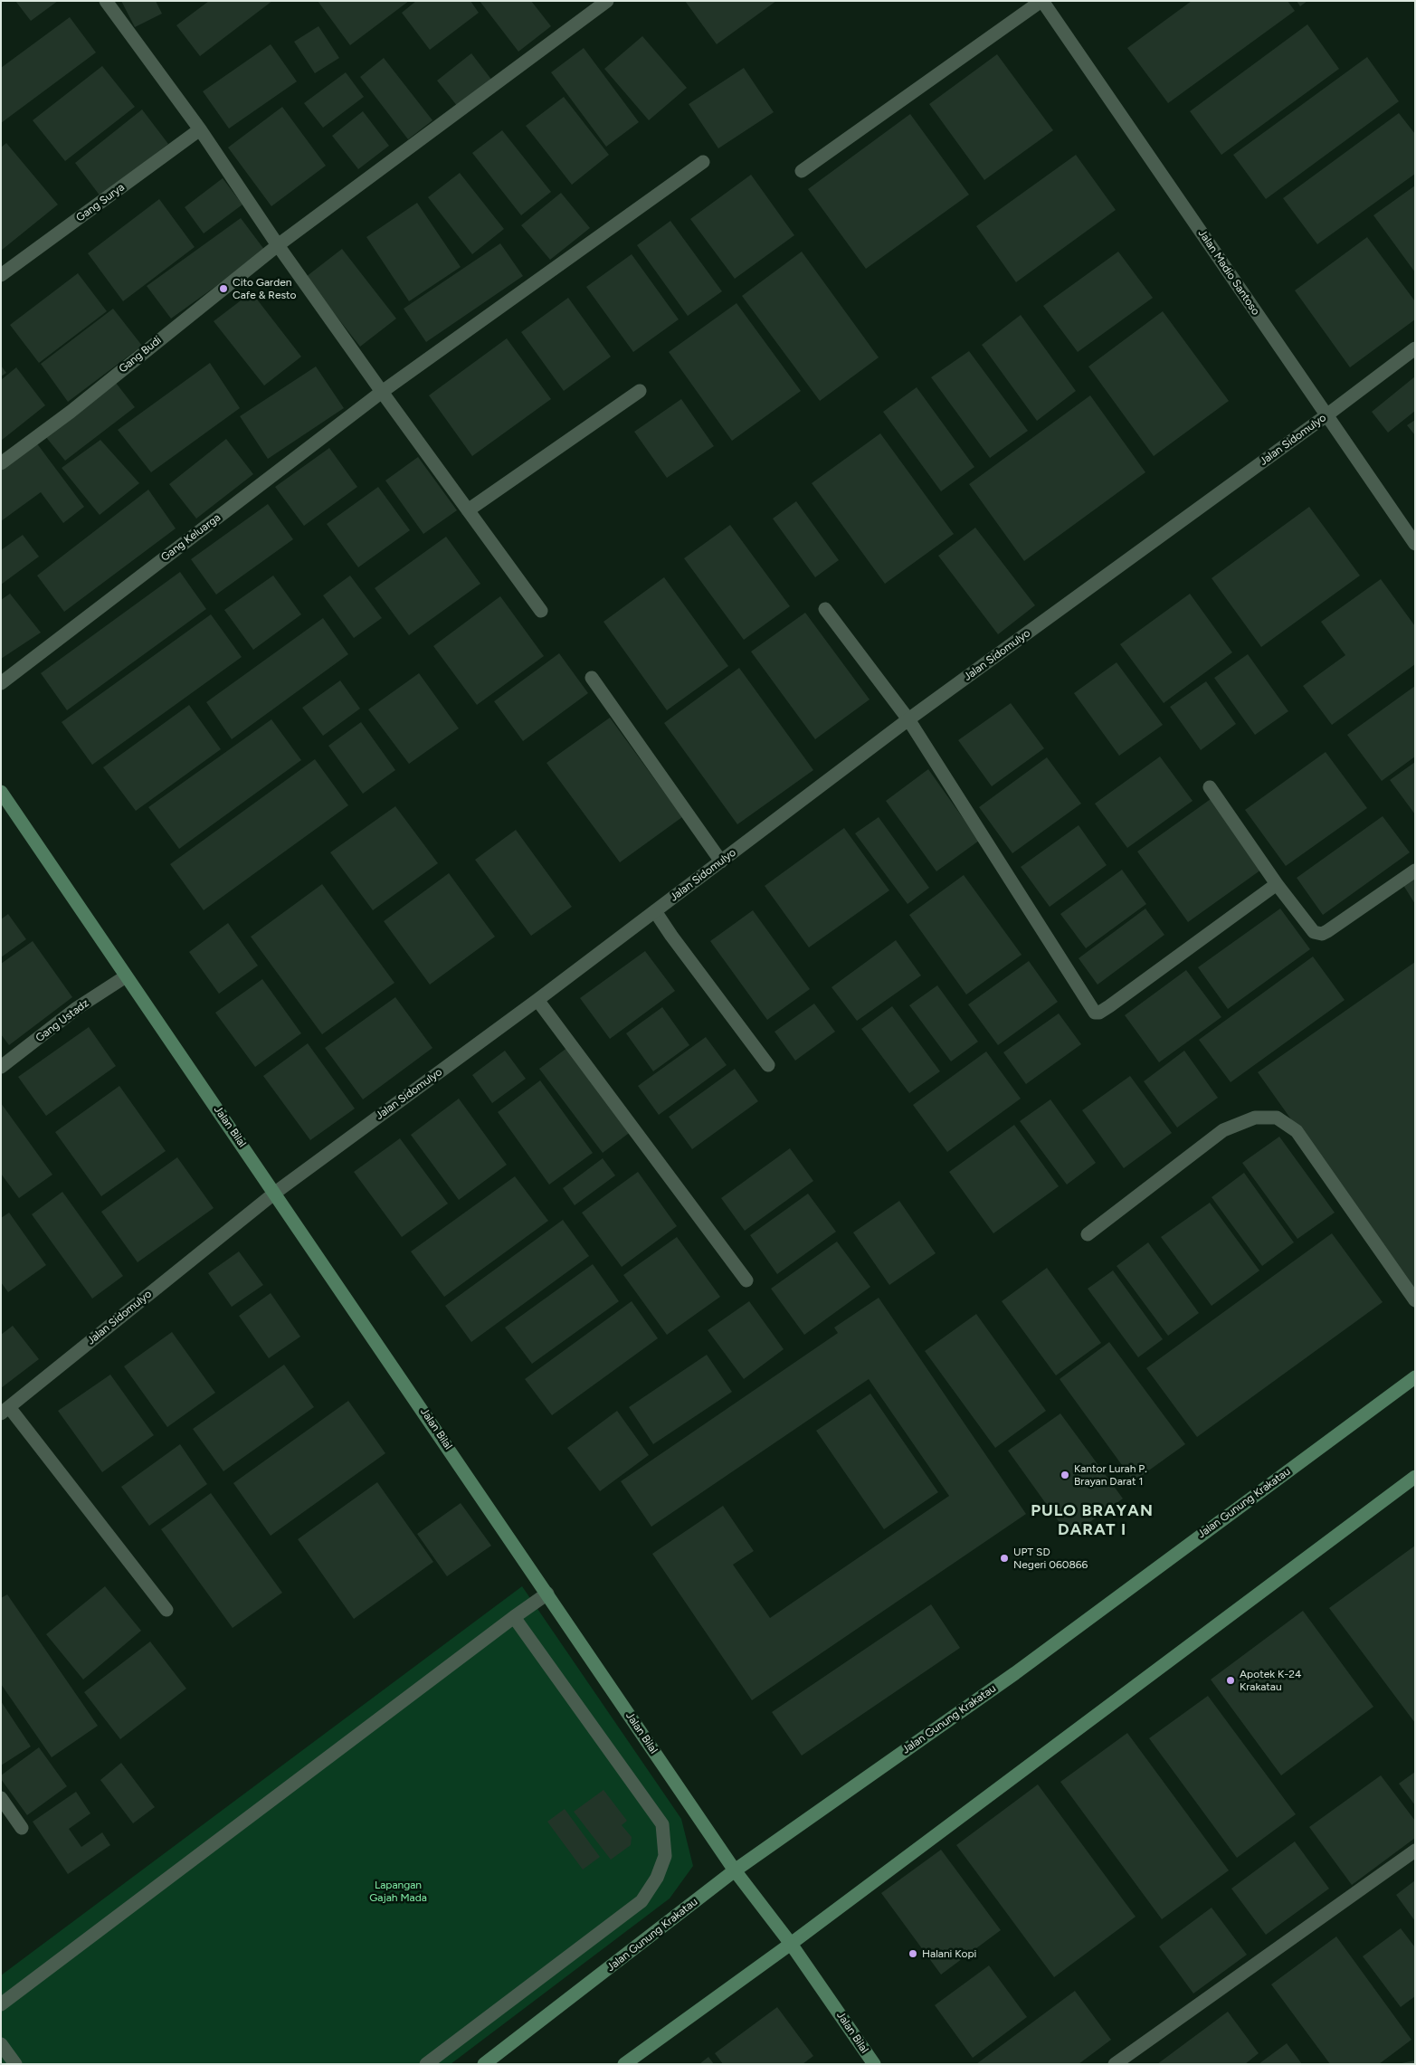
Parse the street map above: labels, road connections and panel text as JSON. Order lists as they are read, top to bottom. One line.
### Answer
{"streets":{"main road":["Jalan Bilal","Jalan Gunung Krakatau"],"street":["Gang Surya","Jalan Madio Santoso","Gang Budi","Jalan Sidomulyo","Gang Keluarga","Gang Ustadz"]},"crossings":[["Jalan Madio Santoso","Jalan Sidomulyo"],["Jalan Sidomulyo","Jalan Bilal"],["Gang Ustadz","Jalan Bilal"],["Jalan Bilal","Jalan Gunung Krakatau"]],"districts":["PULO BRAYAN DARAT I"],"parks":["Lapangan Gajah Mada"],"places":["Cito Garden Cafe & Resto","Kantor Lurah P. Brayan Darat 1","UPT SD Negeri 060866","Apotek K-24 Krakatau","Halani Kopi"]}
